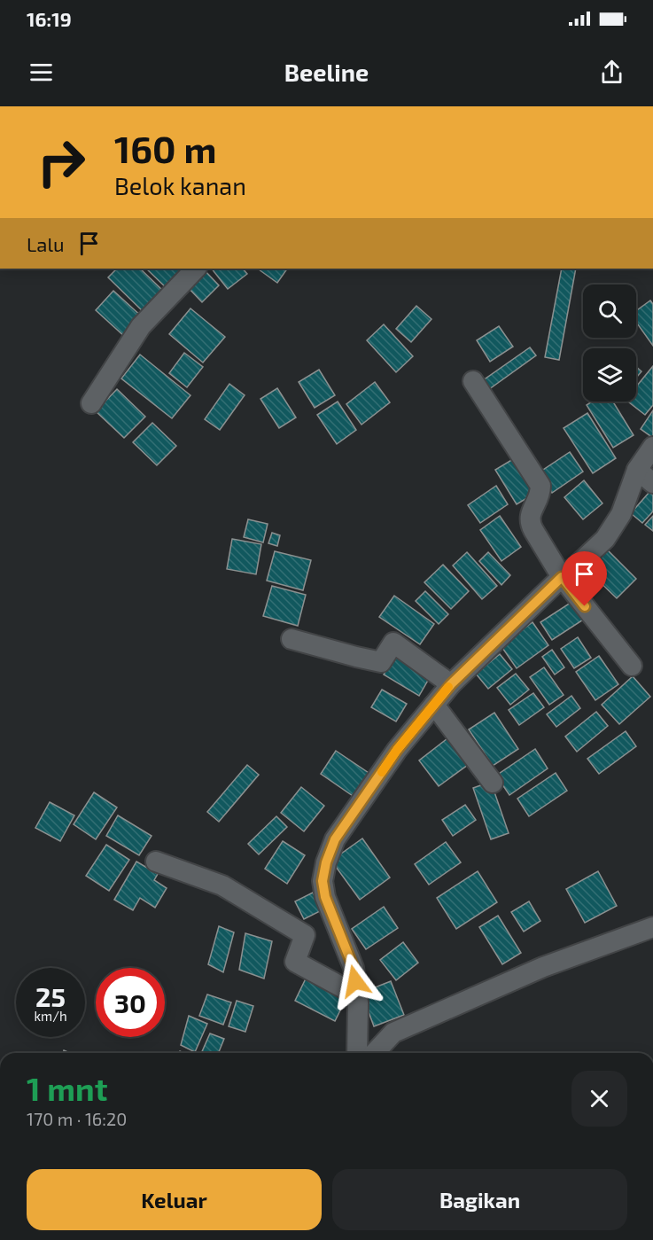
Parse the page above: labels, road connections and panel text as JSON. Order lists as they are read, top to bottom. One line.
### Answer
{"page":{"status":"16:19","header":"Beeline","turn":["160 m","Belok kanan"],"then":"Lalu","speed":"25 km/h","limit":"30","heading":["1 mnt","170 m · 16:20"],"buttons":["Keluar","Bagikan"]}}
